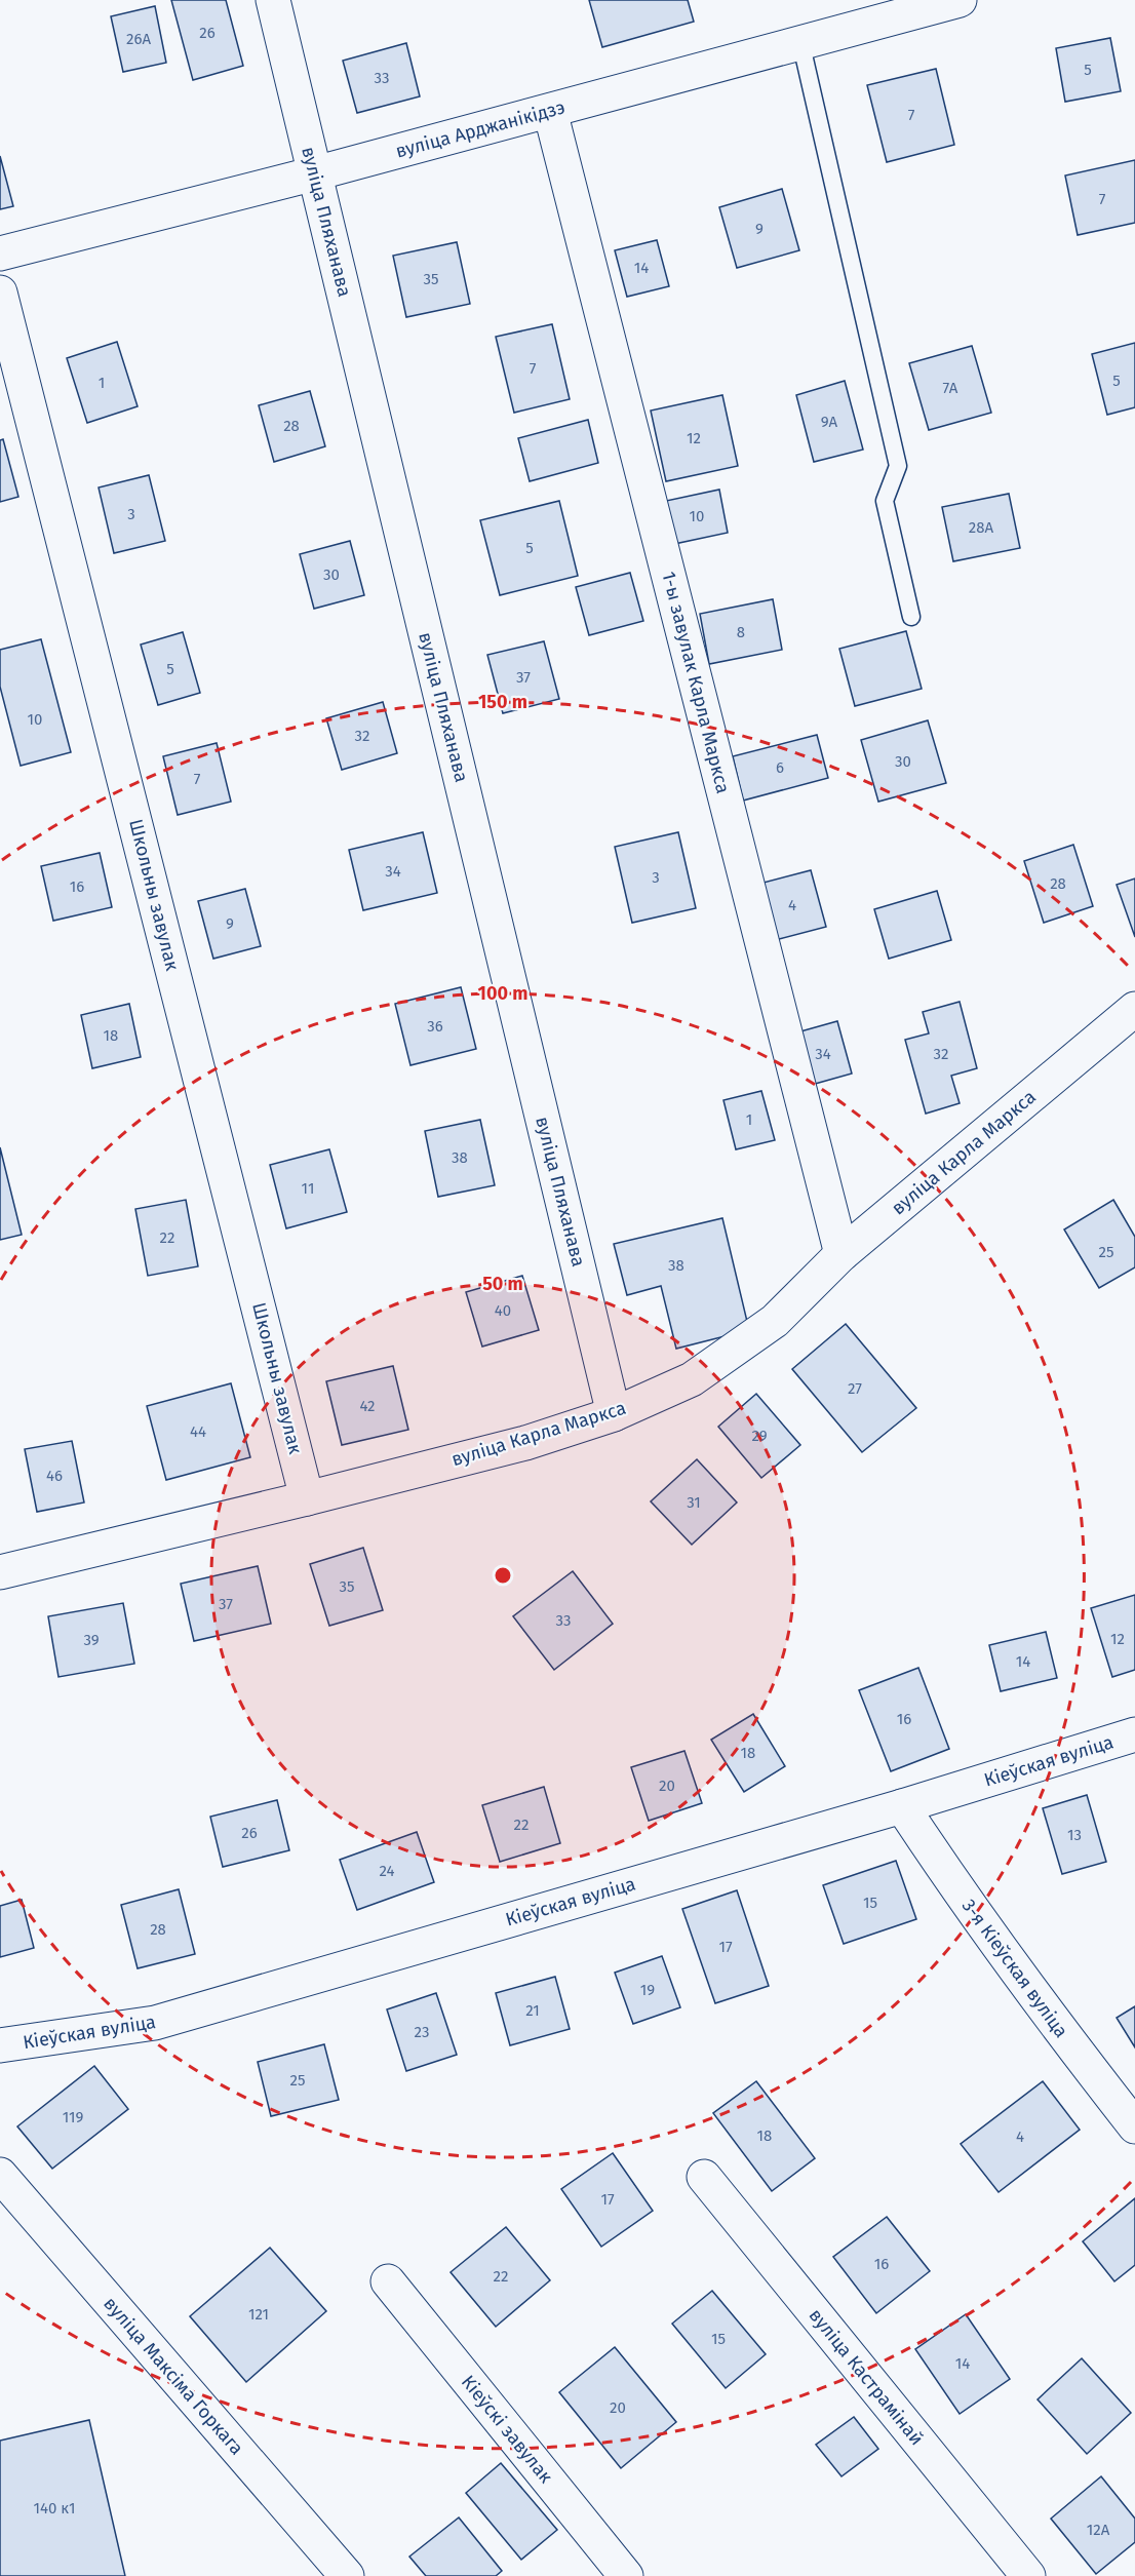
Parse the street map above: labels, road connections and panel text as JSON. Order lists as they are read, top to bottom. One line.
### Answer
{"streets":{"street":["вуліца Арджанікідзэ","вуліца Пляханава","1-ы завулак Карла Маркса","Школьны завулак","вуліца Карла Маркса","Кіеўская вуліца","3-я Кіеўская вуліца","вуліца Максіма Горкага","вуліца Кастрамінай","Кіеўскі завулак"]},"crossings":[["вуліца Арджанікідзэ","вуліца Пляханава"],["вуліца Арджанікідзэ","1-ы завулак Карла Маркса"],["вуліца Пляханава","вуліца Карла Маркса"],["1-ы завулак Карла Маркса","вуліца Карла Маркса"],["Школьны завулак","вуліца Карла Маркса"],["Кіеўская вуліца","3-я Кіеўская вуліца"]],"house_numbers":["26","26А","5","33","7","7","9","14","35","7","5","1","7А","9А","28","12","3","10","28А","5","30","8","5","37","10","32","30","6","7","34","3","28","16","4","9","36","18","34","32","1","38","11","22","25","38","40","27","42","44","29","46","31","35","37","33","12","39","14","16","18","20","22","26","13","24","15","28","17","19","21","23","25","119","18","4","17","16","22","121","15","14","20","140 к1","12А"],"rings":["150 m","100 m","50 m"]}
